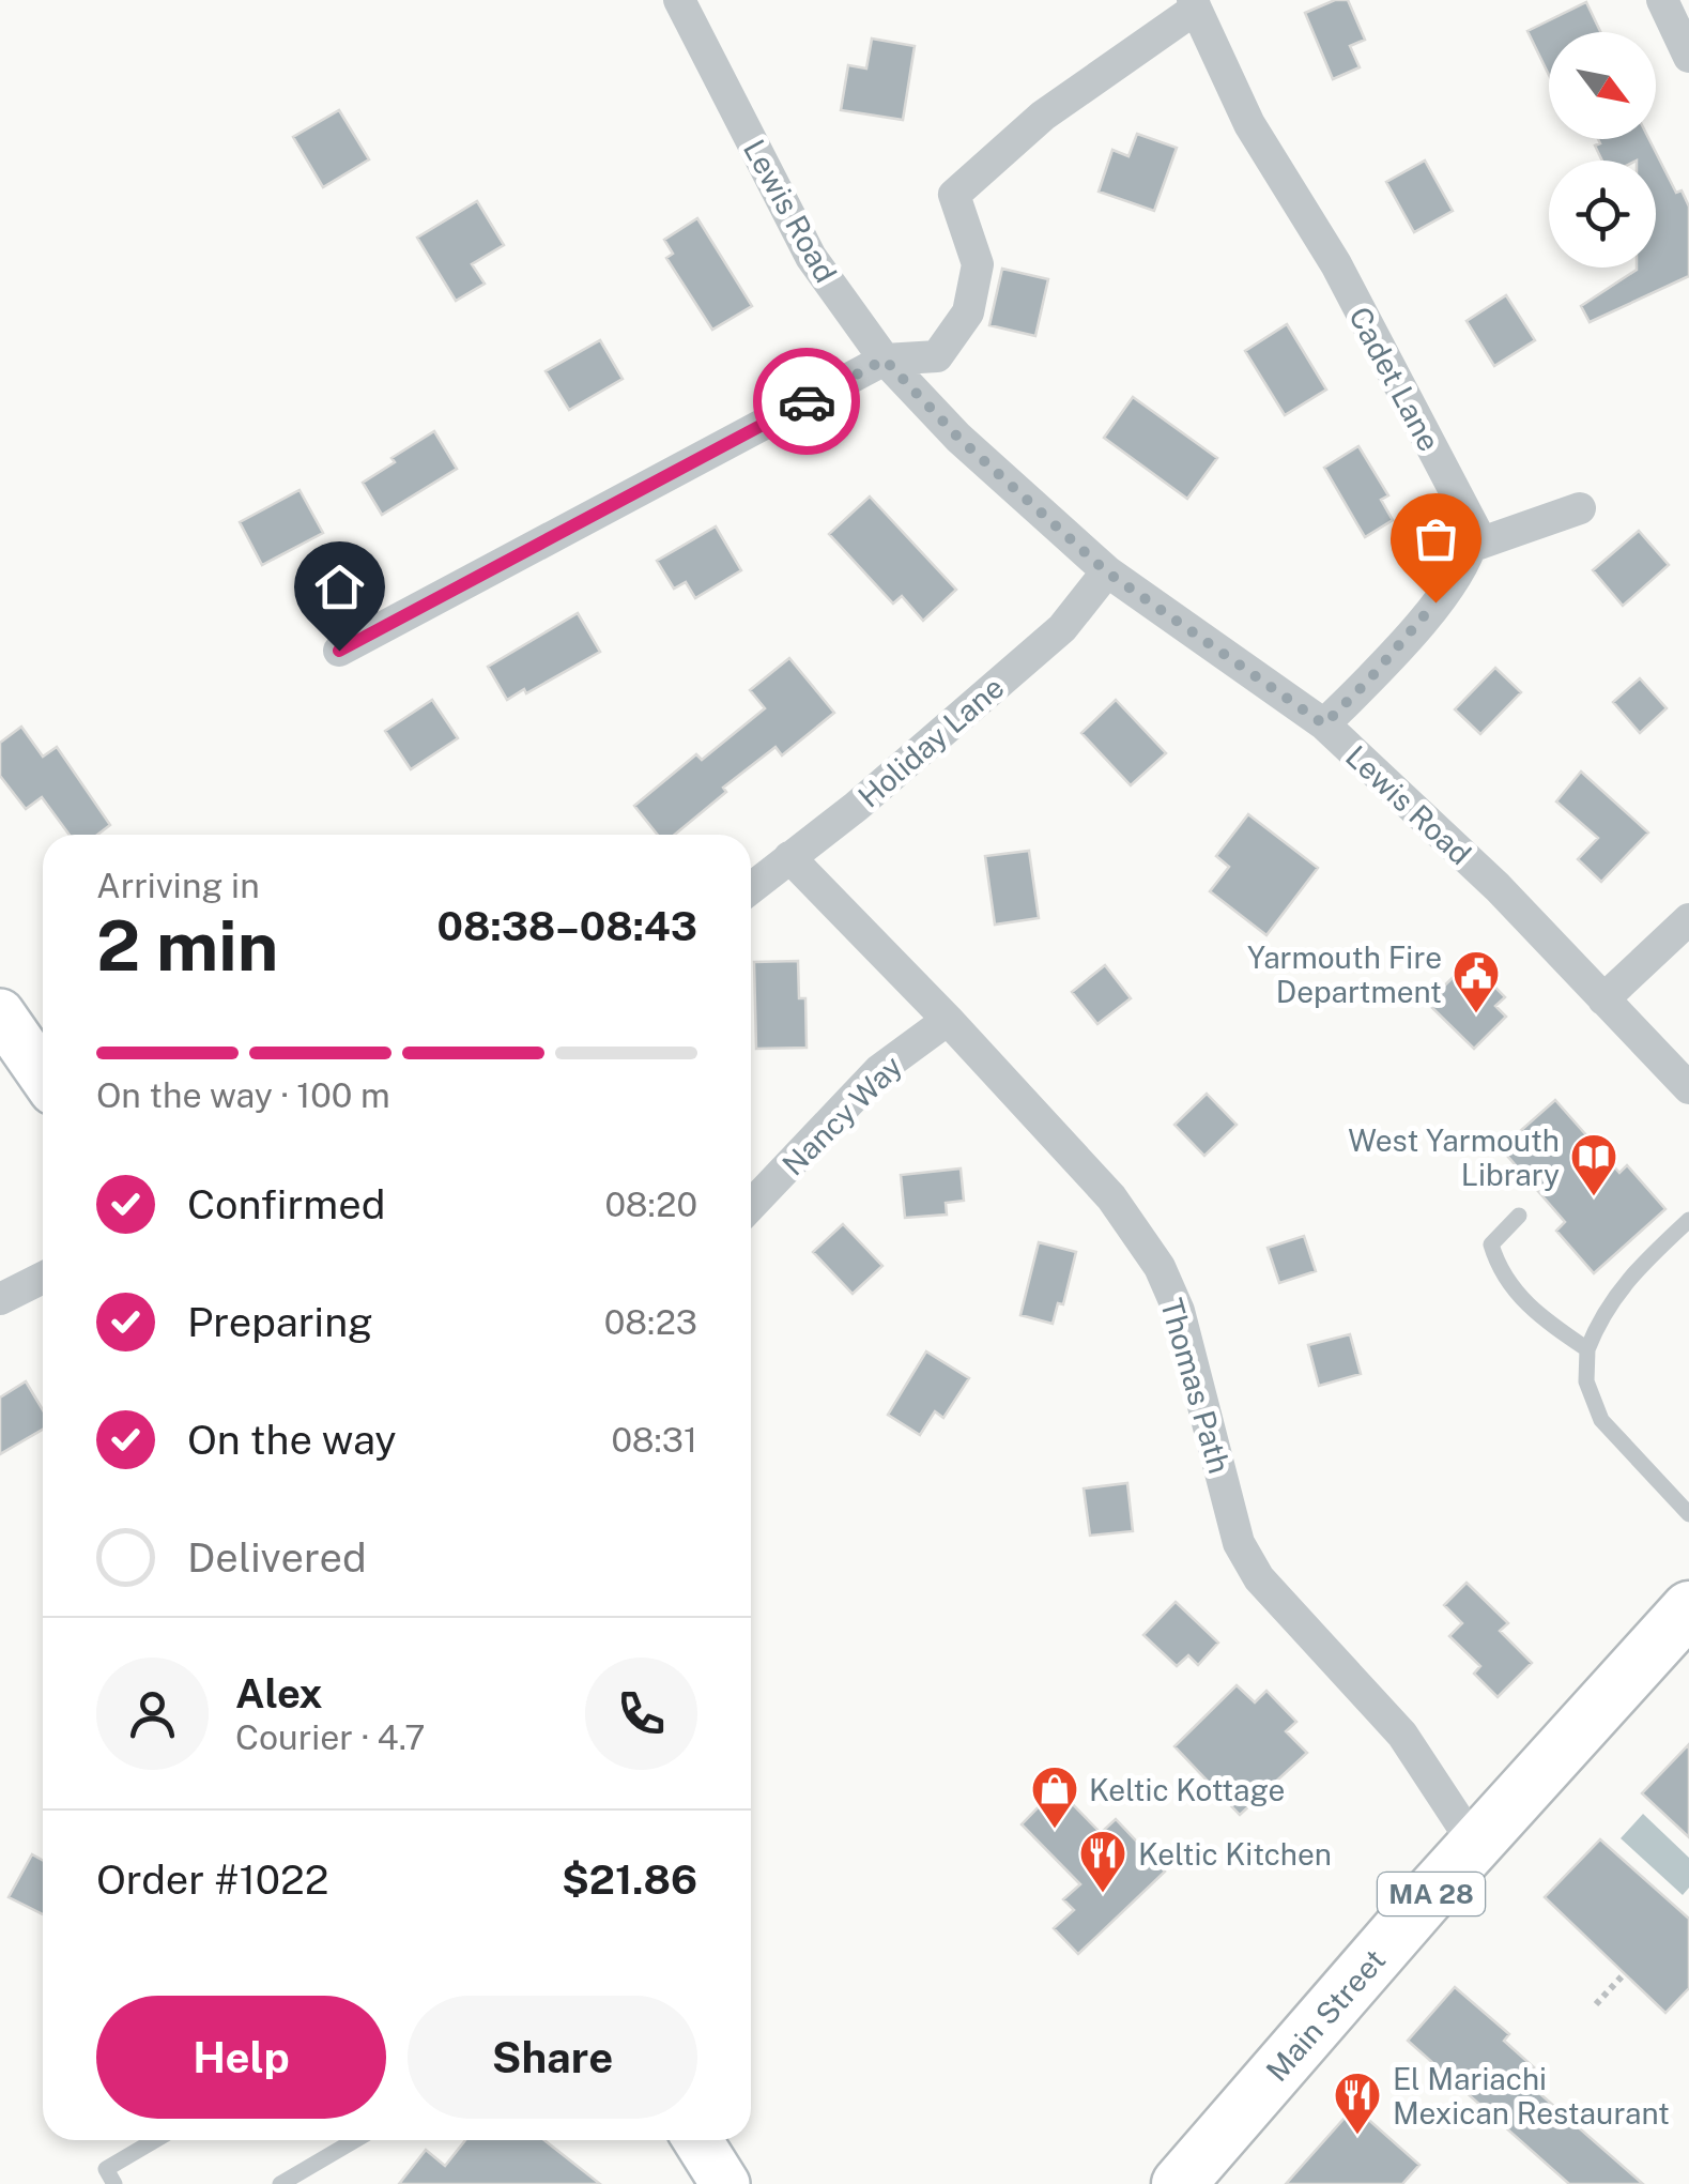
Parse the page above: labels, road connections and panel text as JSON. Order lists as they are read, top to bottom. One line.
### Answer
{"streets":{"main road":["MA 28","Main Street"],"street":["Lewis Road","Cadet Lane","Holiday Lane","Nancy Way","Thomas Path"]},"crossings":[["Lewis Road","Cadet Lane"],["Lewis Road","Holiday Lane"],["Holiday Lane","Thomas Path"],["Nancy Way","Thomas Path"],["Thomas Path","Main Street"]],"places":{"public building":["Yarmouth Fire Department"],"library":["West Yarmouth Library"],"shop":["Keltic Kottage"],"restaurant":["Keltic Kitchen","El Mariachi Mexican Restaurant"]},"north":"bottom right","page":{"heading":["2 min","Arriving in","08:38–08:43"],"panel":["Alex","Courier · 4.7","Order #1022","$21.86"],"bar":"On the way · 100 m","list":[["Confirmed","08:20"],["Preparing","08:23"],["On the way","08:31"],"Delivered"],"buttons":["Help","Share"]}}
